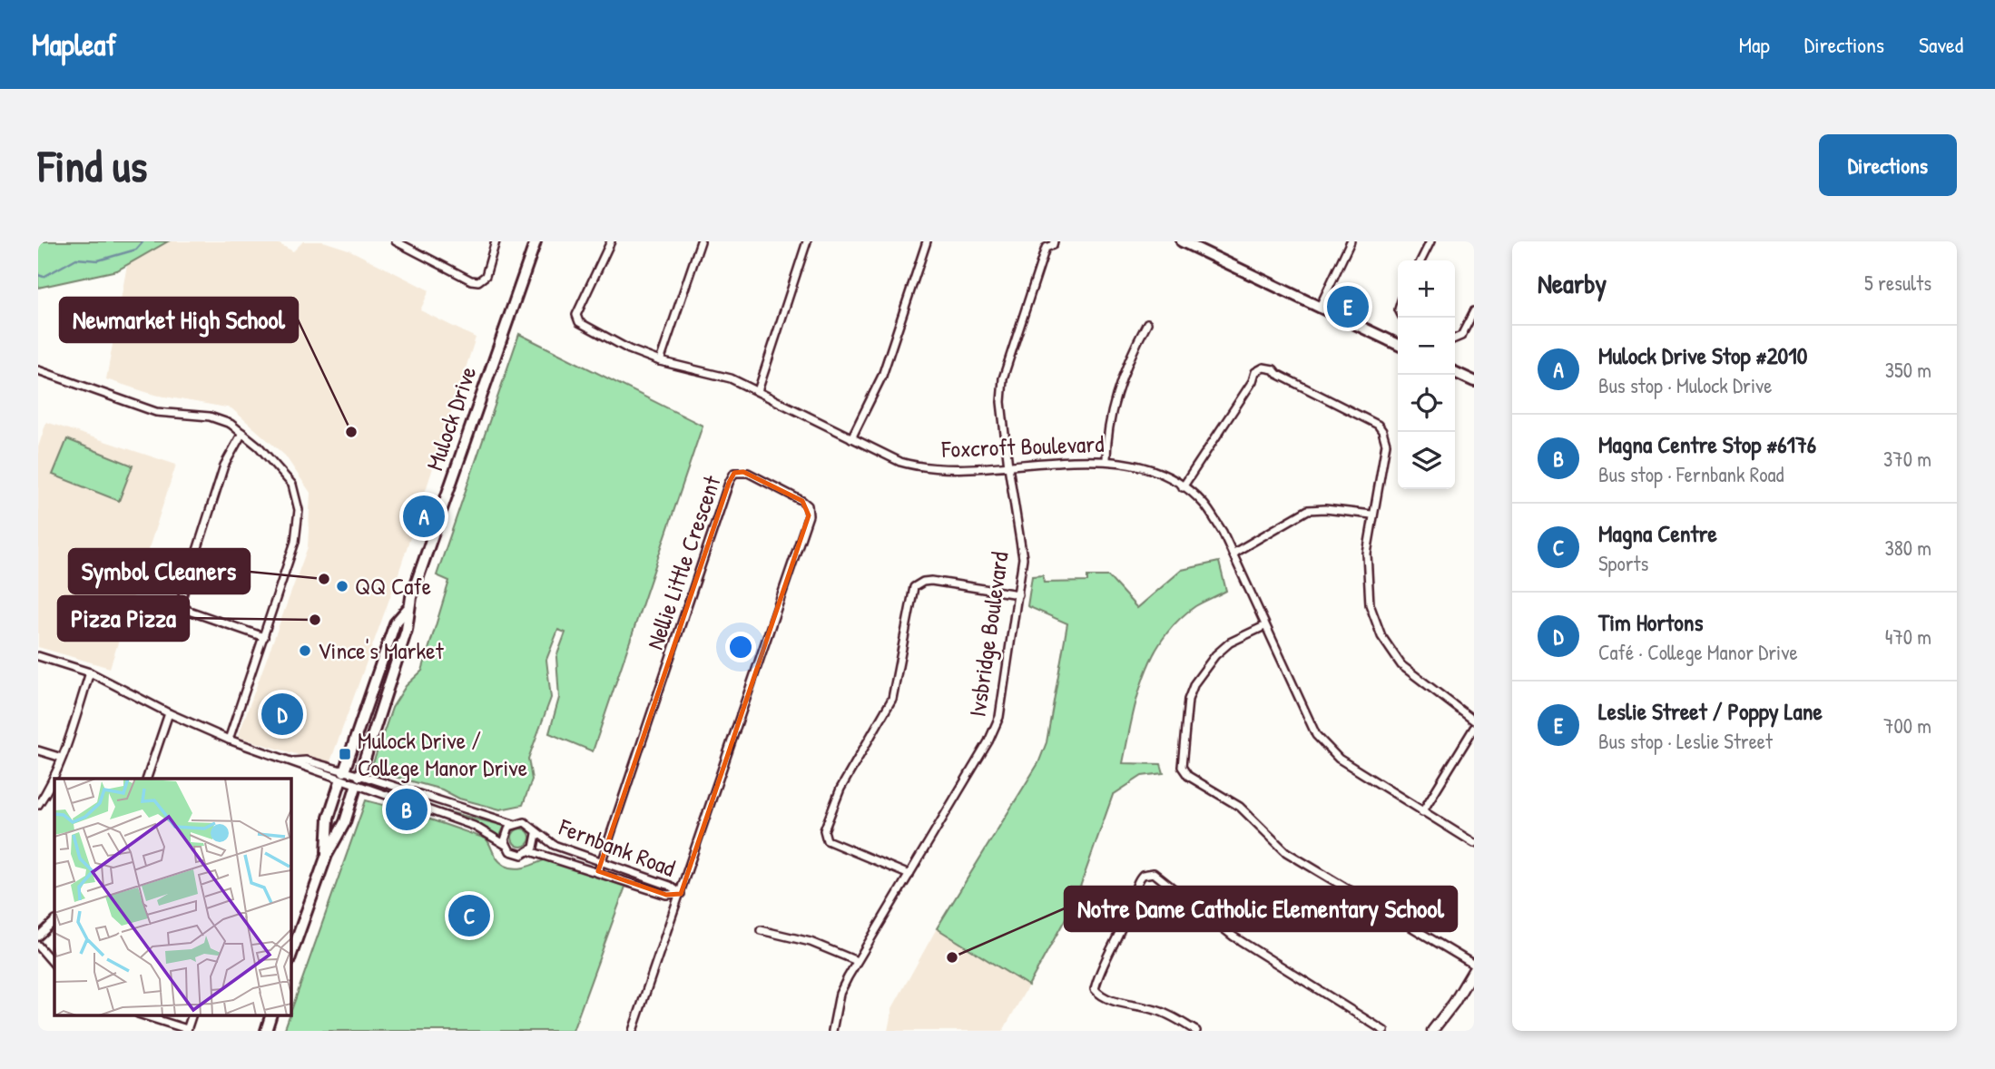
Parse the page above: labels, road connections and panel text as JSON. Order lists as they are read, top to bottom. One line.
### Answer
{"streets":{"main road":["Mulock Drive"],"street":["Foxcroft Boulevard","Nellie Little Crescent","Ivsbridge Boulevard","Fernbank Road"]},"crossings":[["Foxcroft Boulevard","Ivsbridge Boulevard"],["Nellie Little Crescent","Fernbank Road"]],"places":{"other":["Newmarket High School","Symbol Cleaners","QQ Cafe","Pizza Pizza","Vince's Market","Notre Dame Catholic Elementary School"],"transit":["Mulock Drive / College Manor Drive"]},"page":{"header":"Mapleaf","nav":["Map","Directions","Saved"],"buttons":"Directions","title":"Find us","heading":["Nearby","5 results"],"map_buttons":["+","−"],"pins":["E","A","D","B","C"],"list":[{"mark":"A","name":"Mulock Drive Stop #2010","note":"Bus stop · Mulock Drive","value":"350 m"},{"mark":"B","name":"Magna Centre Stop #6176","note":"Bus stop · Fernbank Road","value":"370 m"},{"mark":"C","name":"Magna Centre","note":"Sports","value":"380 m"},{"mark":"D","name":"Tim Hortons","note":"Café · College Manor Drive","value":"470 m"},{"mark":"E","name":"Leslie Street / Poppy Lane","note":"Bus stop · Leslie Street","value":"700 m"}]}}
